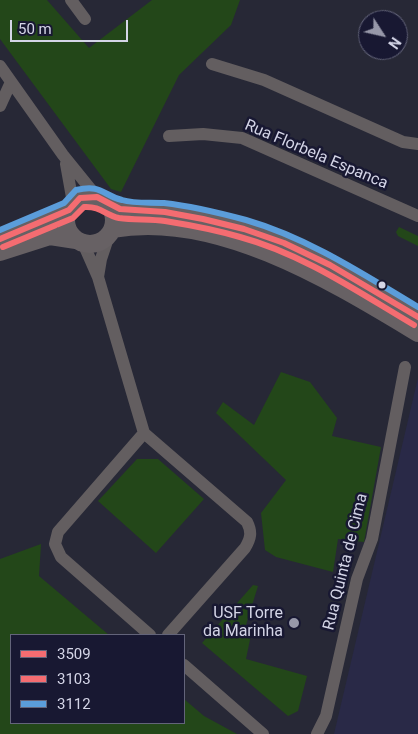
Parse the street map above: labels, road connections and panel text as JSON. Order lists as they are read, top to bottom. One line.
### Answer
{"streets":{"street":["Rua Florbela Espanca","Rua Quinta de Cima"]},"places":["USF Torre da Marinha"],"lines":["transit line 3112","transit line 3509","transit line 3103"],"legend":["3509","3103","3112"],"scale_bar":"50 m","north":"bottom right"}
